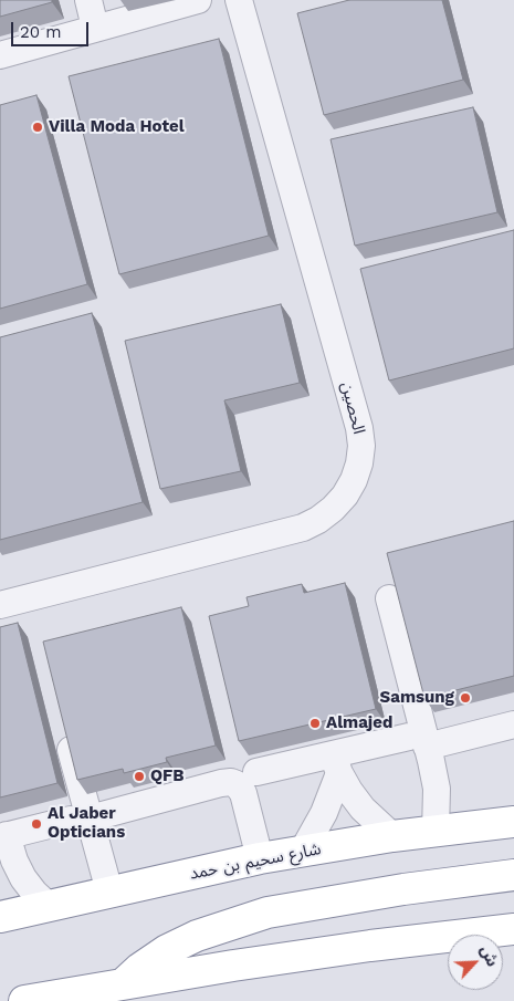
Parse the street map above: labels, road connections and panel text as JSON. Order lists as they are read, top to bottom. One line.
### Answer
{"streets":{"highway":["شارع سحيم بن حمد"],"street":["الحصين"]},"places":["Villa Moda Hotel","Samsung","Almajed","QFB","Al Jaber Opticians"],"scale_bar":"20 m","north":"top right"}
